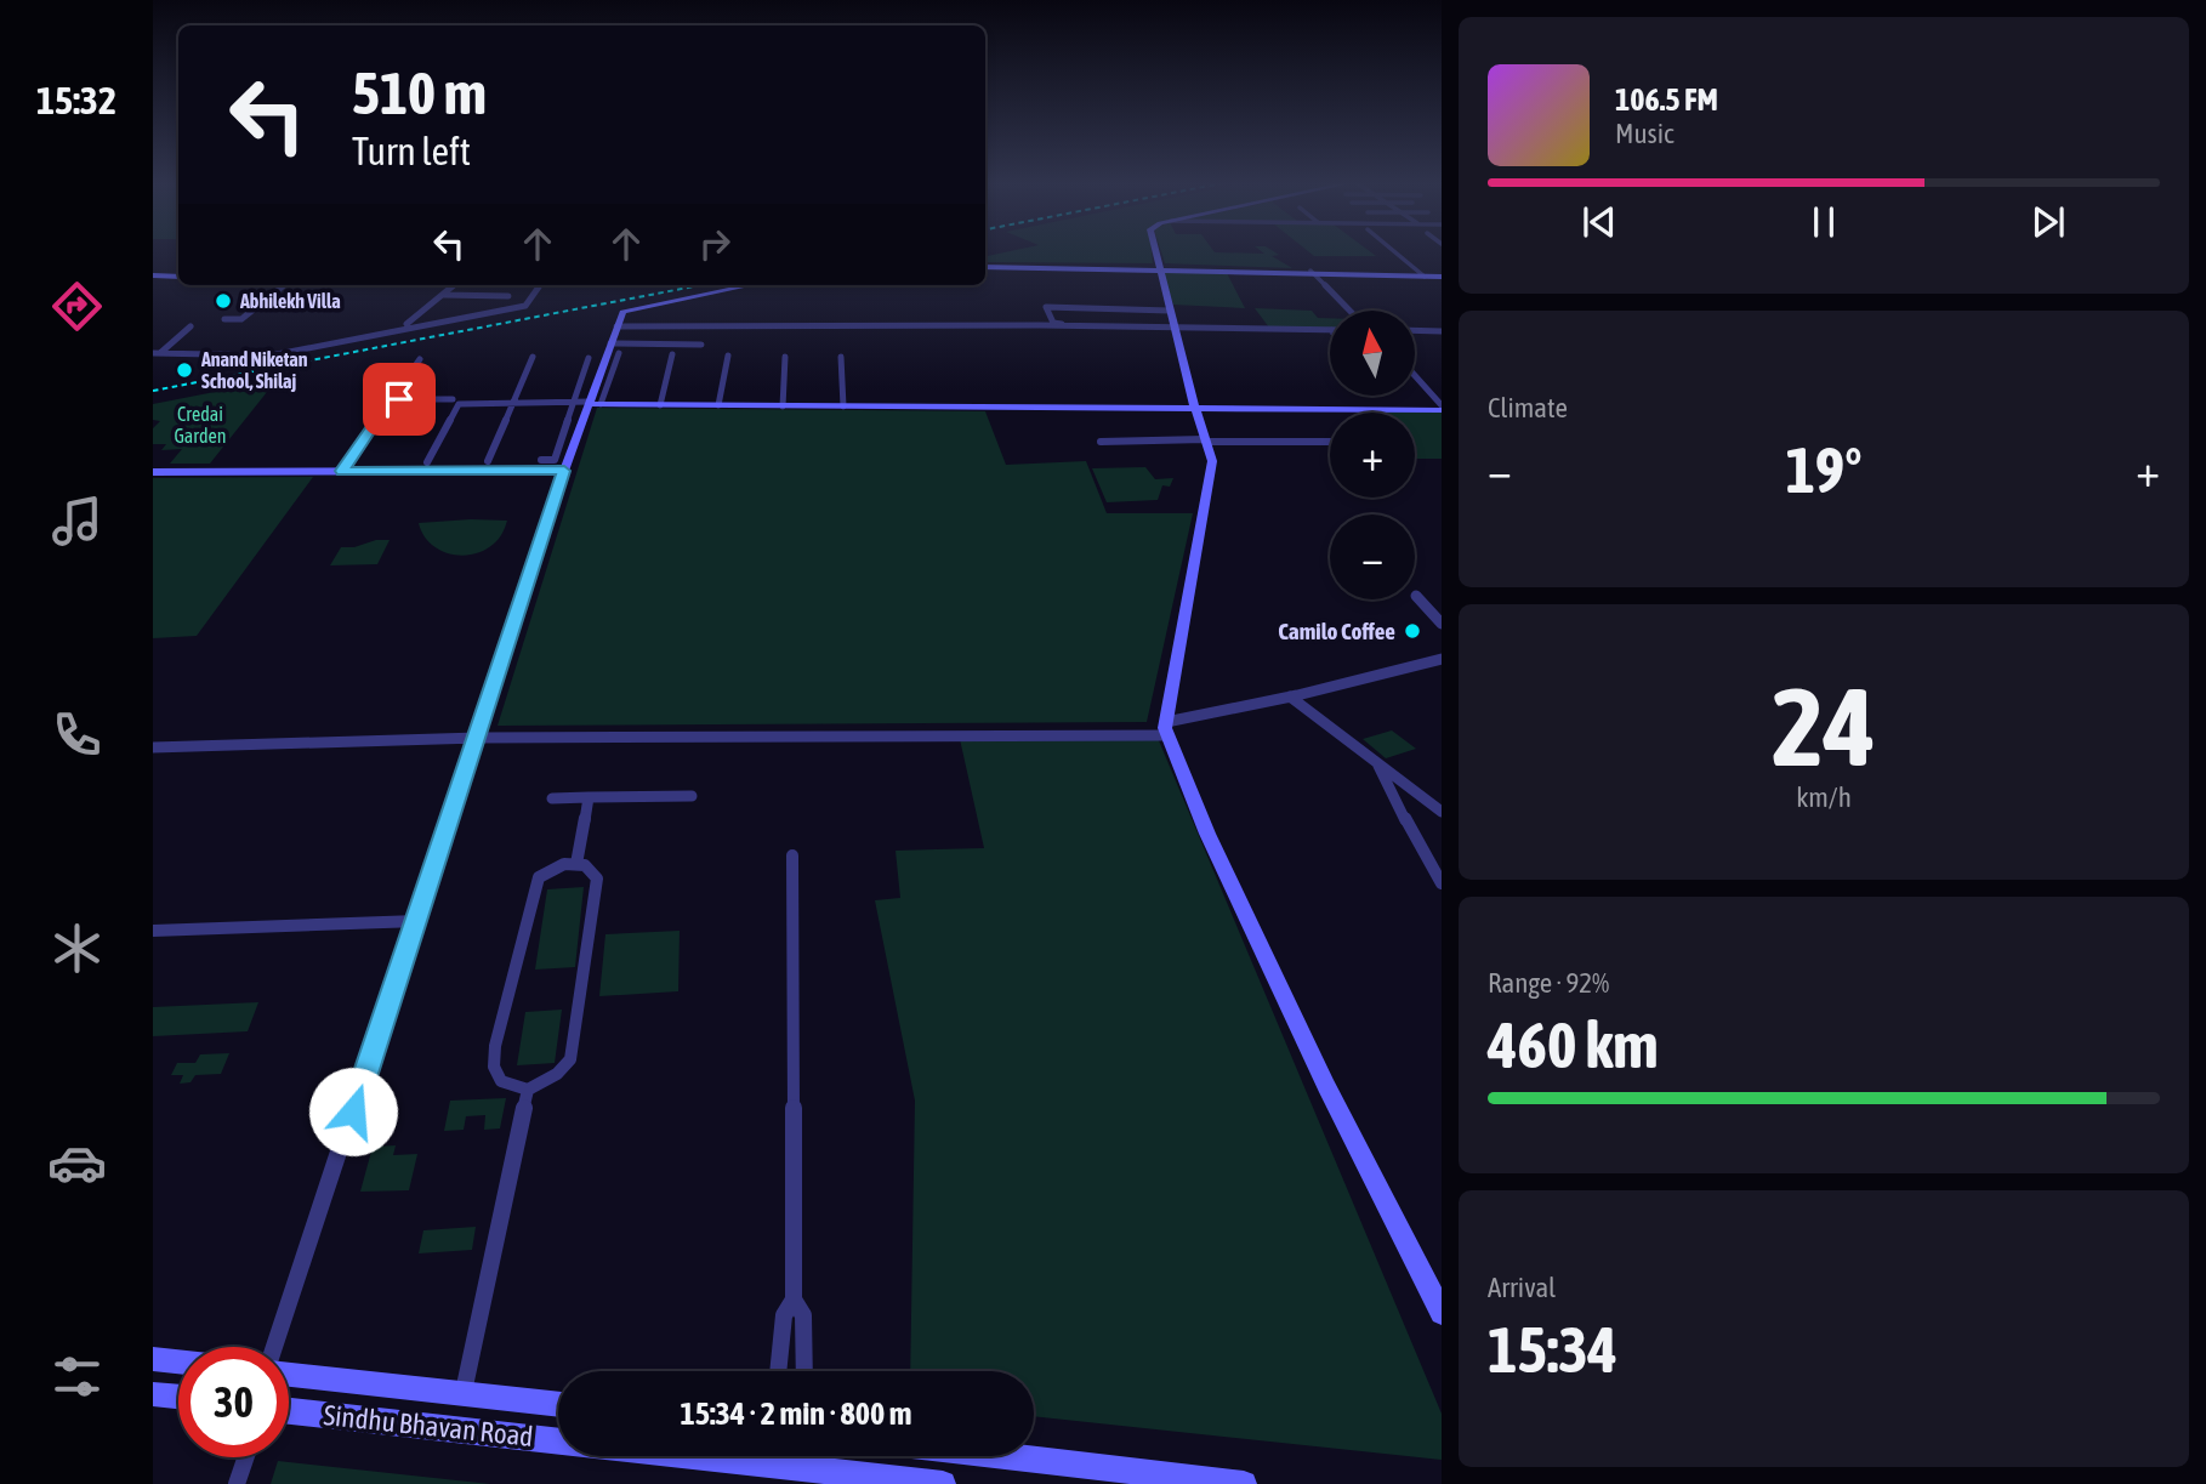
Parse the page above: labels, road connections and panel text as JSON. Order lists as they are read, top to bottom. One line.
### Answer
{"streets":{"street":["Sindhu Bhavan Road"]},"parks":["Credai Garden"],"places":["Abhilekh Villa","Anand Niketan School, Shilaj","Camilo Coffee"],"north":"top","page":{"tabs":"15:32","turn":["510 m","Turn left"],"song":["106.5 FM","Music"],"map_buttons":["+","−"],"tile":["Climate",["24","km/h"],["Range · 92%","460 km"],["Arrival","15:34"]],"heat":["−","19°","+"],"limit":"30","trip":"15:34 · 2 min · 800 m"}}
